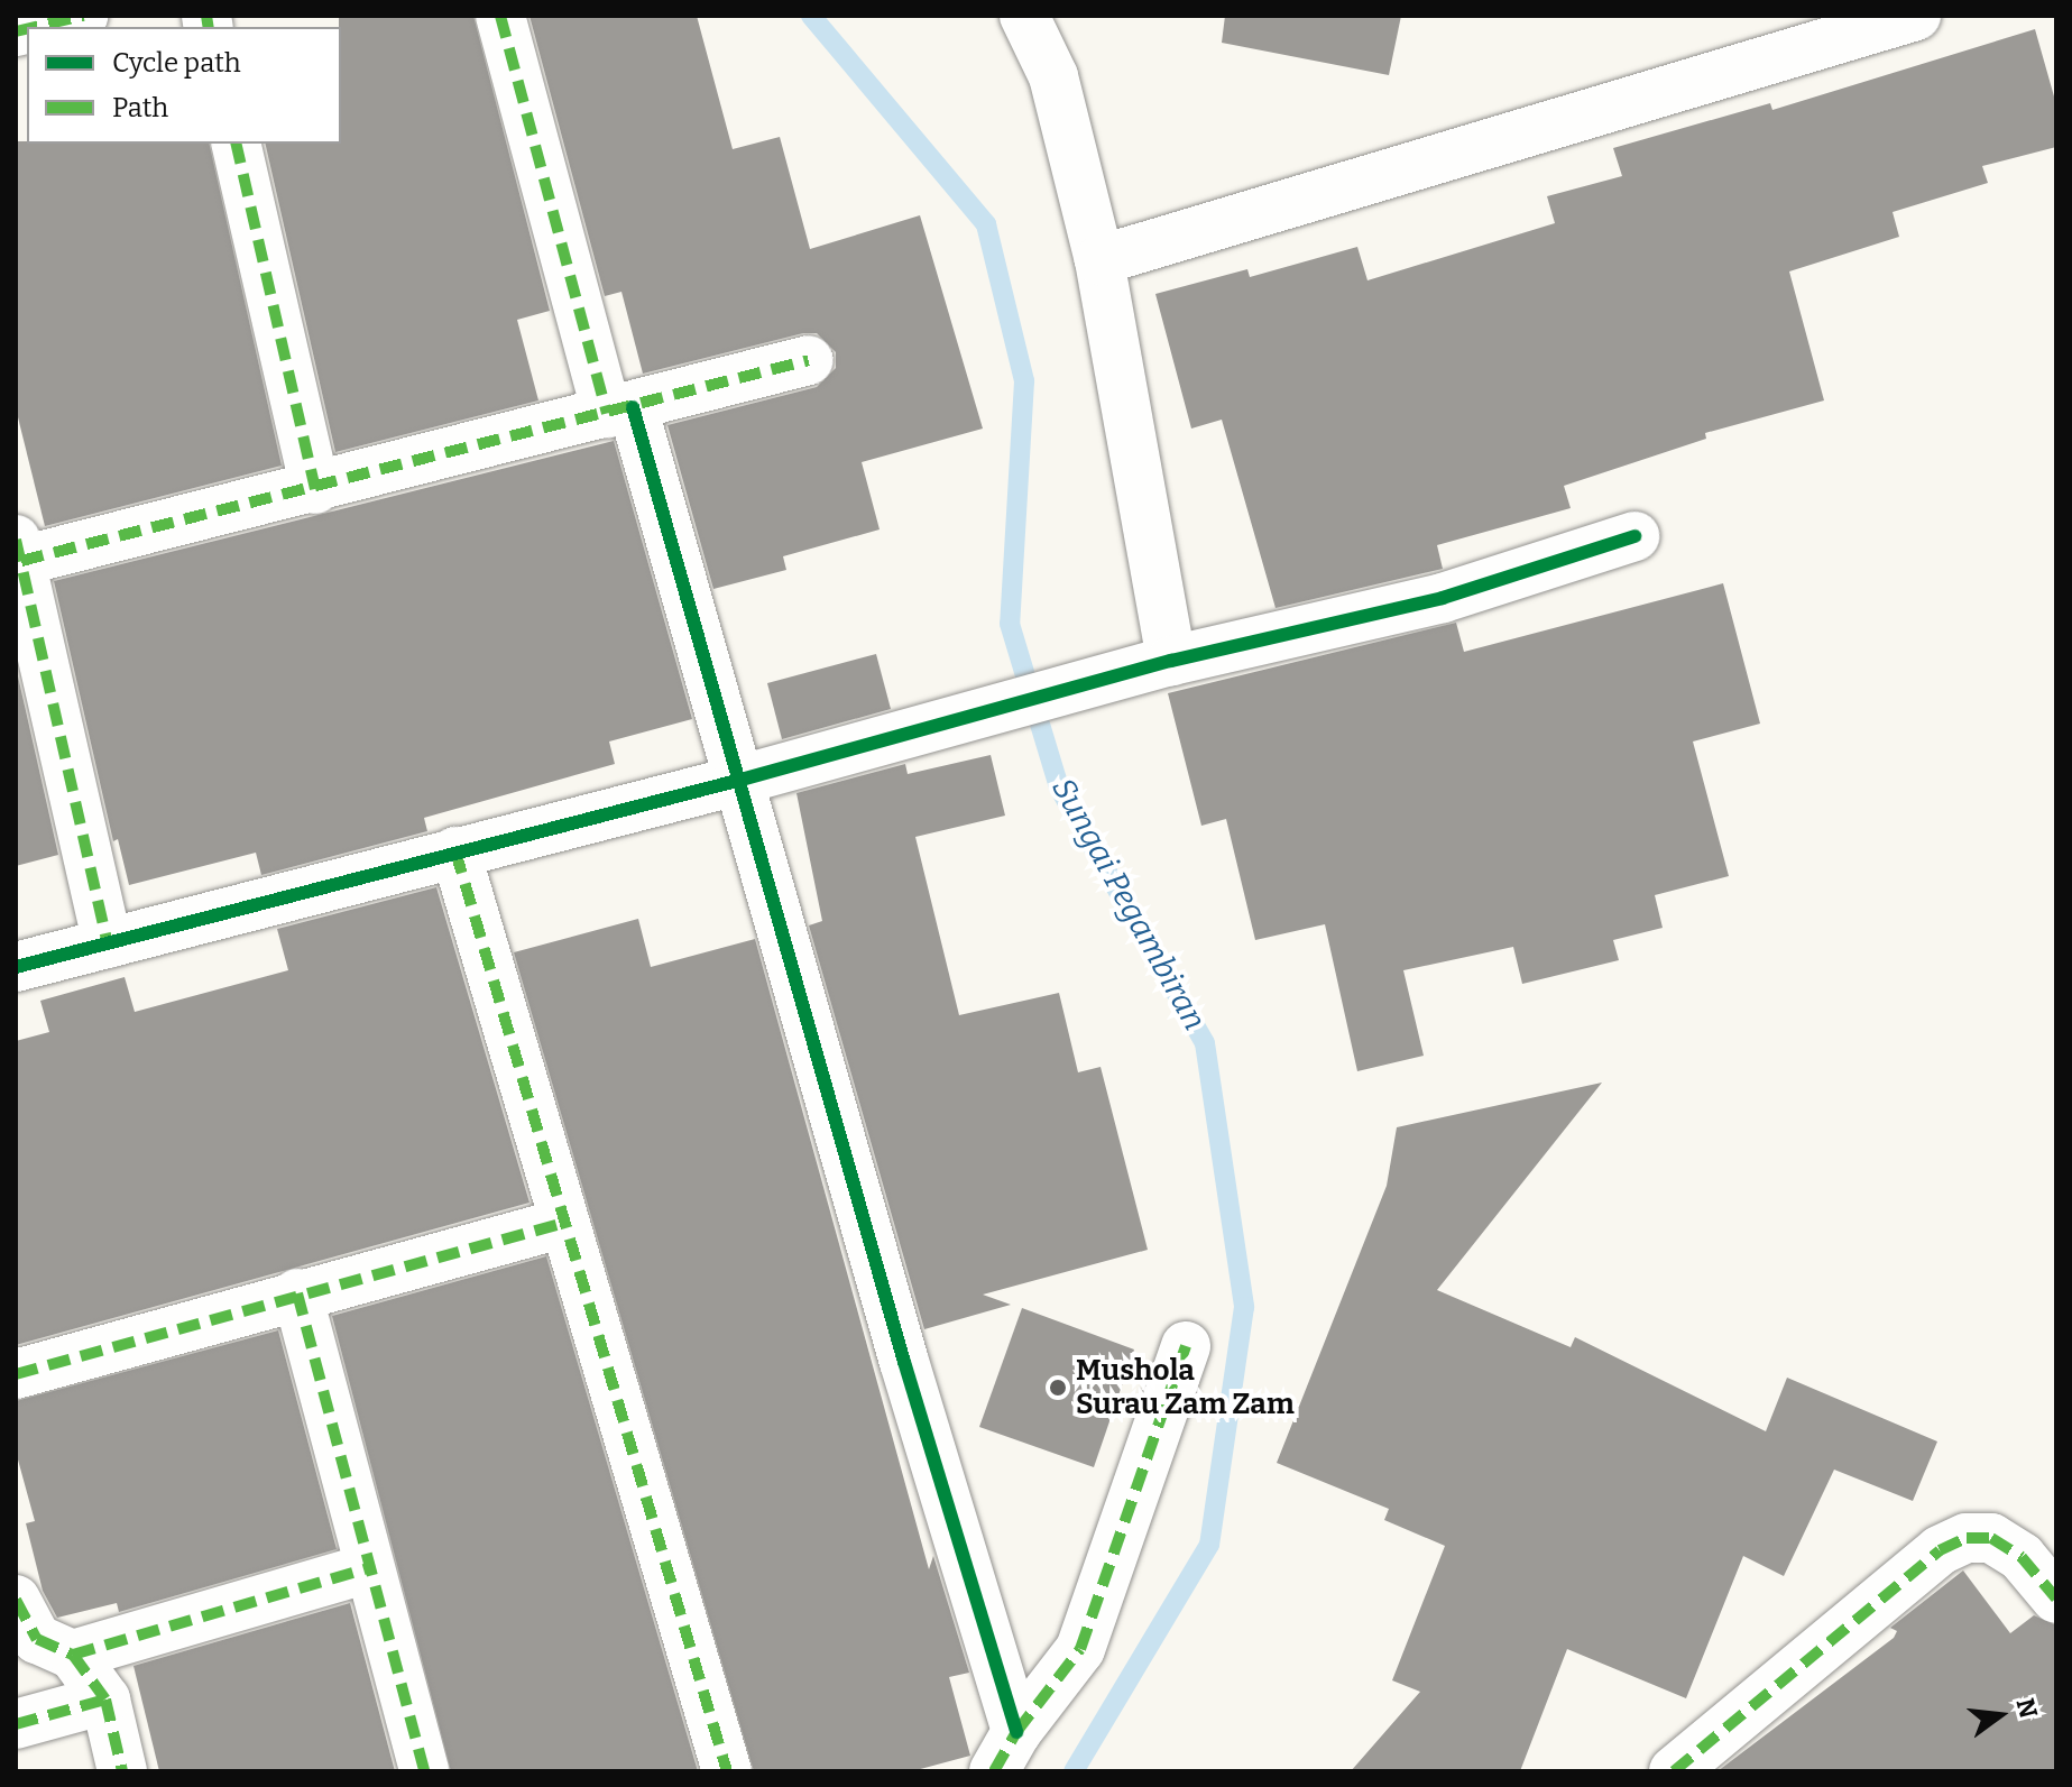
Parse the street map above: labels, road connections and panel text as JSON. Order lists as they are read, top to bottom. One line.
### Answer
{"water":["Sungai Pegambiran"],"places":["Mushola Surau Zam Zam"],"legend":["Cycle path","Path"],"north":"right"}
